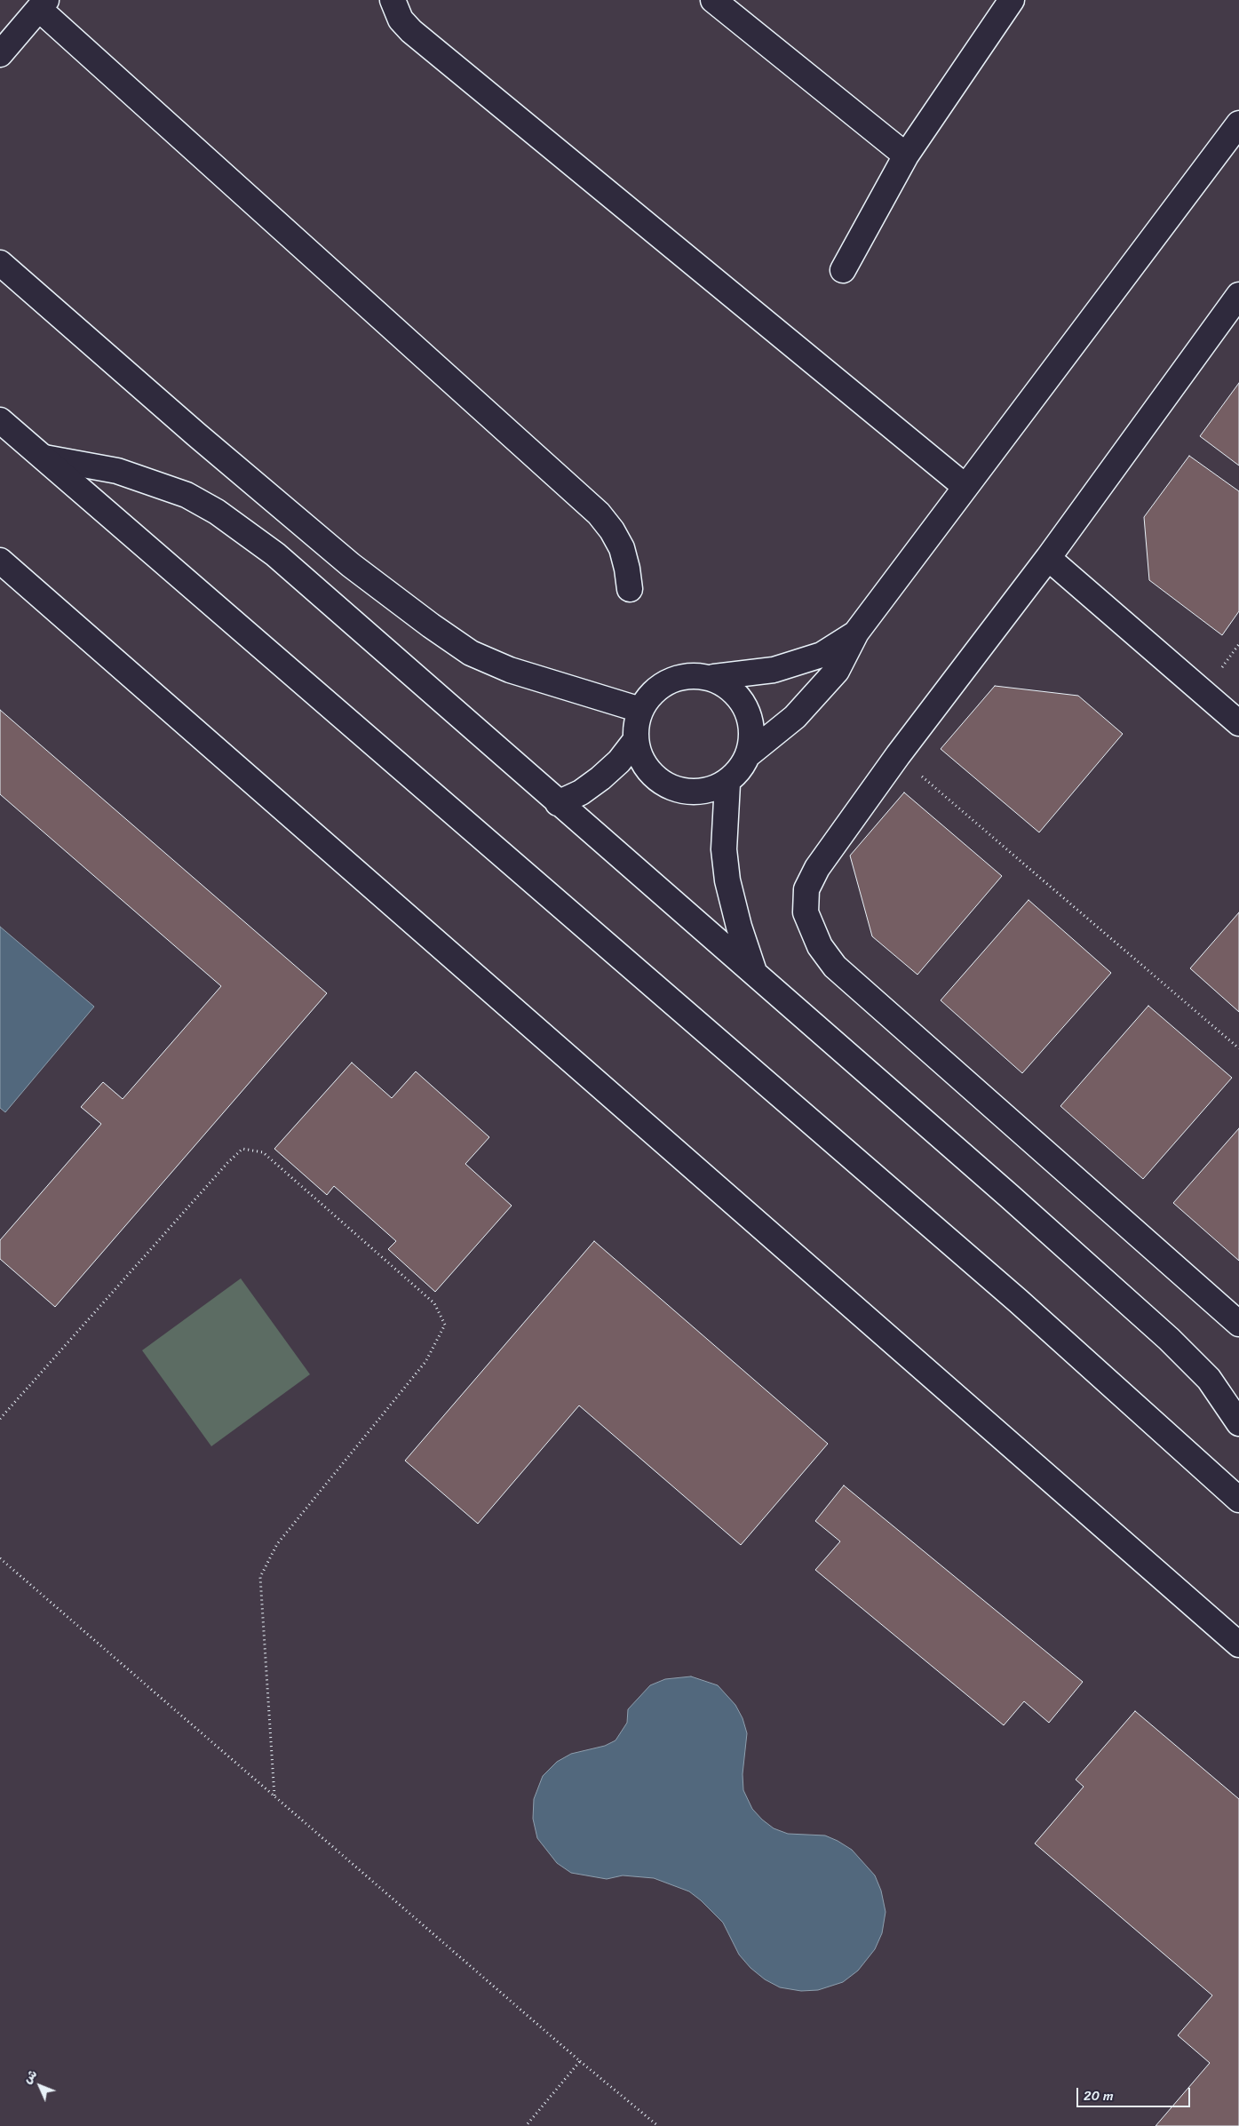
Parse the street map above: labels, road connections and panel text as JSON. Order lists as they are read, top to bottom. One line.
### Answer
{"scale_bar":"20 m","north":"top left"}
